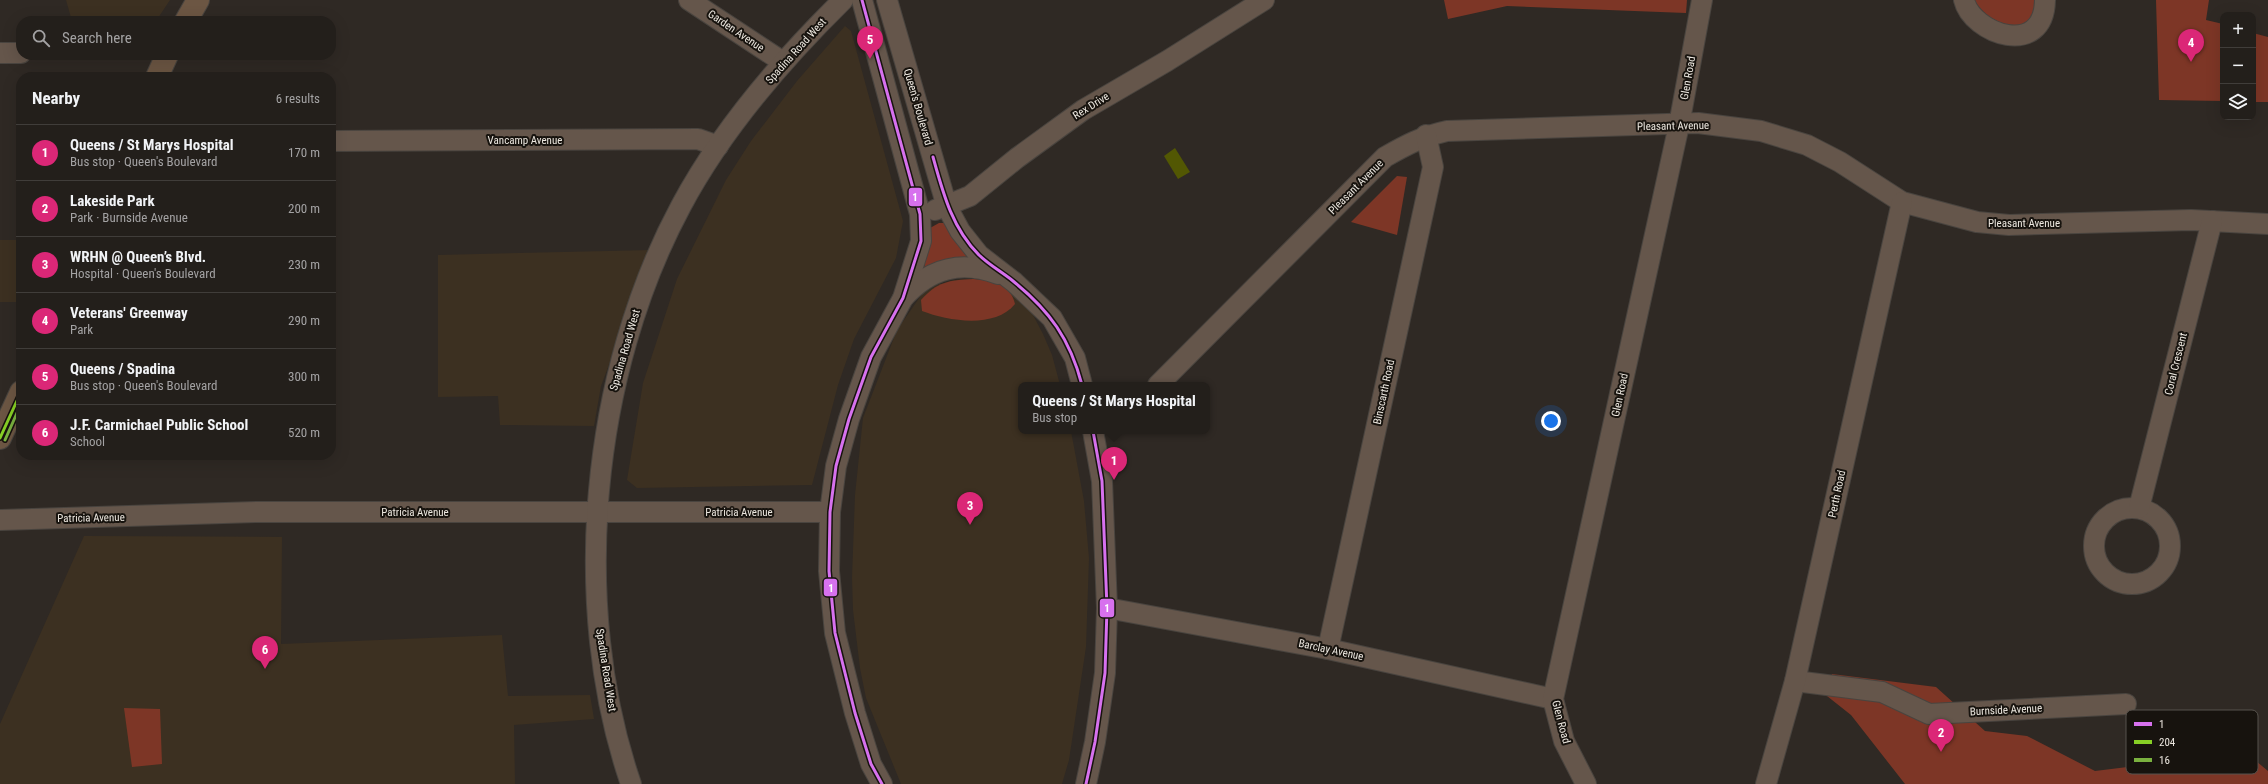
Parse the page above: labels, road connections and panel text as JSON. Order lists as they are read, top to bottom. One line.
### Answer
{"streets":{"street":["Garden Avenue","Spadina Road West","Glen Road","Rex Drive","Queen's Boulevard","Pleasant Avenue","Vancamp Avenue","Coral Crescent","Binscarth Road","Perth Road","Patricia Avenue","Barclay Avenue","Burnside Avenue"]},"crossings":[["Garden Avenue","Spadina Road West"],["Spadina Road West","Vancamp Avenue"],["Spadina Road West","Patricia Avenue"],["Glen Road","Pleasant Avenue"],["Glen Road","Barclay Avenue"],["Rex Drive","Queen's Boulevard"],["Queen's Boulevard","Patricia Avenue"],["Pleasant Avenue","Coral Crescent"],["Pleasant Avenue","Binscarth Road"],["Pleasant Avenue","Perth Road"],["Binscarth Road","Barclay Avenue"],["Perth Road","Burnside Avenue"]],"lines":["transit line 1","transit line 204","transit line 16"],"legend":["1","204","16"],"page":{"map_buttons":["+","−"],"search":"Search here","pins":["5","4","1","3","6","2"],"heading":["Nearby","6 results"],"list":[{"mark":"1","name":"Queens / St Marys Hospital","note":"Bus stop · Queen's Boulevard","value":"170 m"},{"mark":"2","name":"Lakeside Park","note":"Park · Burnside Avenue","value":"200 m"},{"mark":"3","name":"WRHN @ Queen’s Blvd.","note":"Hospital · Queen's Boulevard","value":"230 m"},{"mark":"4","name":"Veterans' Greenway","note":"Park","value":"290 m"},{"mark":"5","name":"Queens / Spadina","note":"Bus stop · Queen's Boulevard","value":"300 m"},{"mark":"6","name":"J.F. Carmichael Public School","note":"School","value":"520 m"}],"popup":["Queens / St Marys Hospital","Bus stop"]}}
